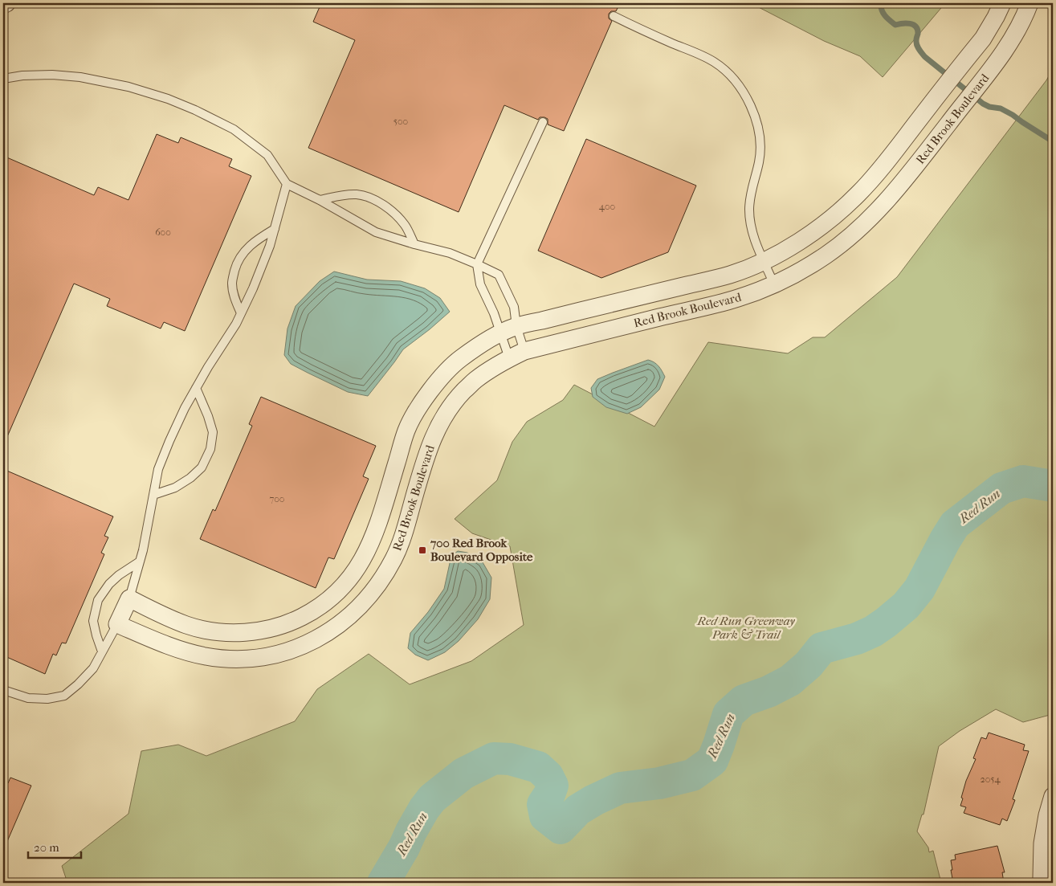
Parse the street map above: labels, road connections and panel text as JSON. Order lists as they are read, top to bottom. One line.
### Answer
{"streets":{"street":["Red Brook Boulevard"]},"water":["Red Run"],"parks":["Red Run Greenway Park & Trail"],"places":{"transit":["700 Red Brook Boulevard Opposite"]},"house_numbers":["500","400","600","700","2054"],"scale_bar":"20 m"}
